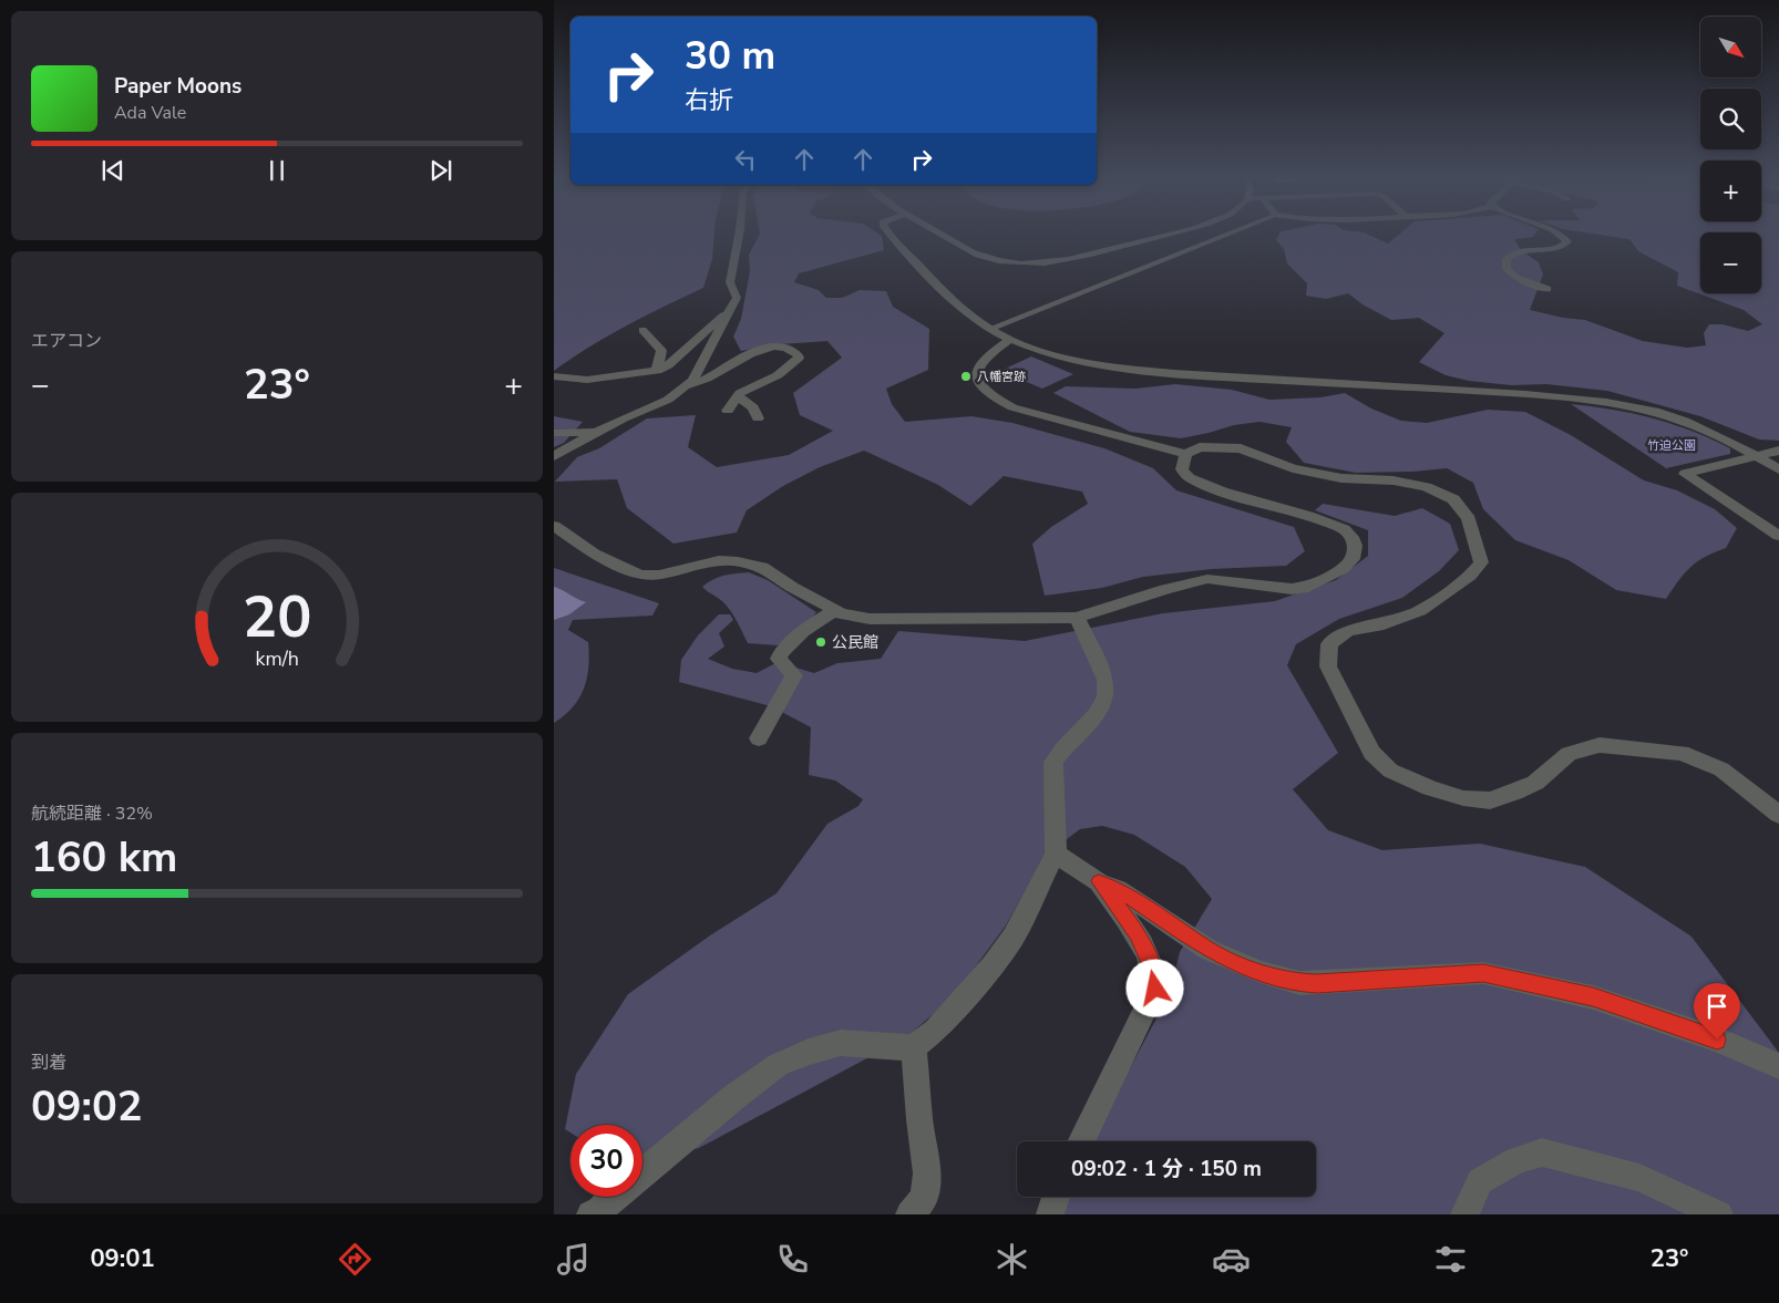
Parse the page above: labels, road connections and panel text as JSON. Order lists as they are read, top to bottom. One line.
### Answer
{"parks":["竹迫公園"],"places":["八幡宮跡","公民館"],"north":"bottom right","page":{"map_buttons":["+","−"],"turn":["30 m","右折"],"song":["Paper Moons","Ada Vale"],"tile":["エアコン",["航続距離 · 32%","160 km"],["到着","09:02"]],"heat":["−","23°","+"],"limit":"30","trip":"09:02 · 1 分 · 150 m","tabs":["09:01","23°"],"gauge":["20","km/h"]}}
